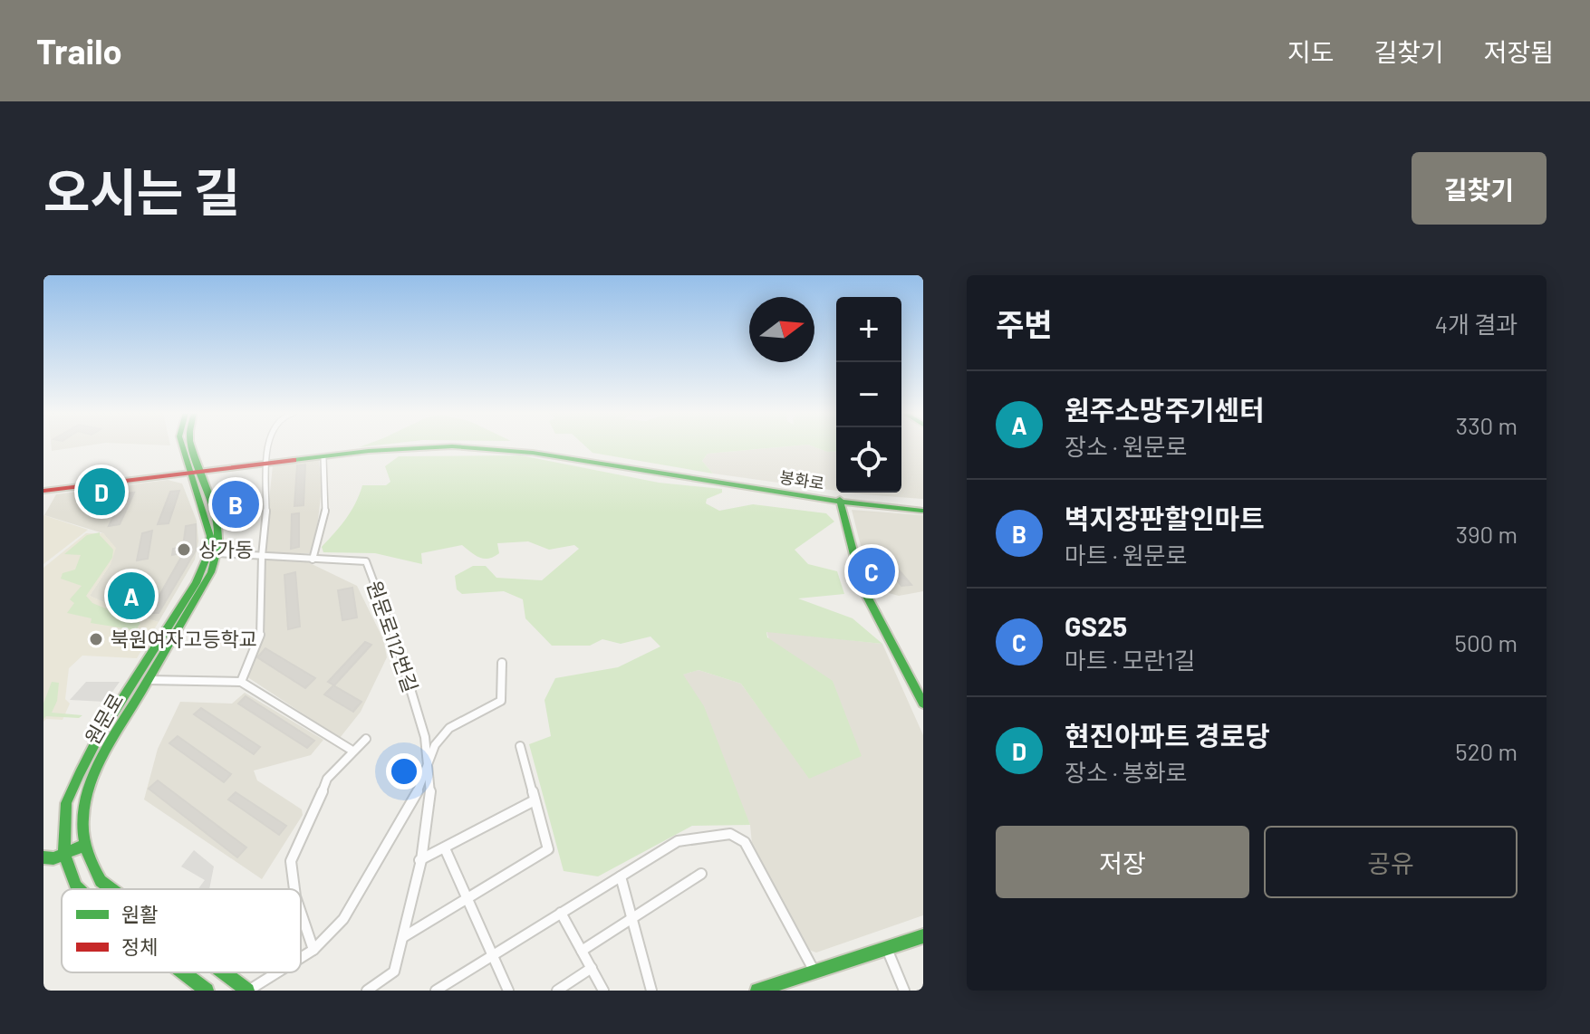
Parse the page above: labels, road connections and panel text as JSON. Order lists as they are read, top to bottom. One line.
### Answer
{"streets":{"street":["봉화로","원문로112번길","원문로"]},"crossings":[["봉화로","원문로"],["원문로112번길","원문로"]],"places":["상가동","북원여자고등학교"],"legend":["원활","정체"],"north":"right","page":{"header":"Trailo","nav":["지도","길찾기","저장됨"],"title":"오시는 길","buttons":["길찾기",["저장","공유"]],"heading":["주변","4개 결과"],"map_buttons":["+","−"],"list":[{"mark":"A","name":"원주소망주기센터","note":"장소 · 원문로","value":"330 m"},{"mark":"B","name":"벽지장판할인마트","note":"마트 · 원문로","value":"390 m"},{"mark":"C","name":"GS25","note":"마트 · 모란1길","value":"500 m"},{"mark":"D","name":"현진아파트 경로당","note":"장소 · 봉화로","value":"520 m"}],"pins":["D","B","C","A"]}}
